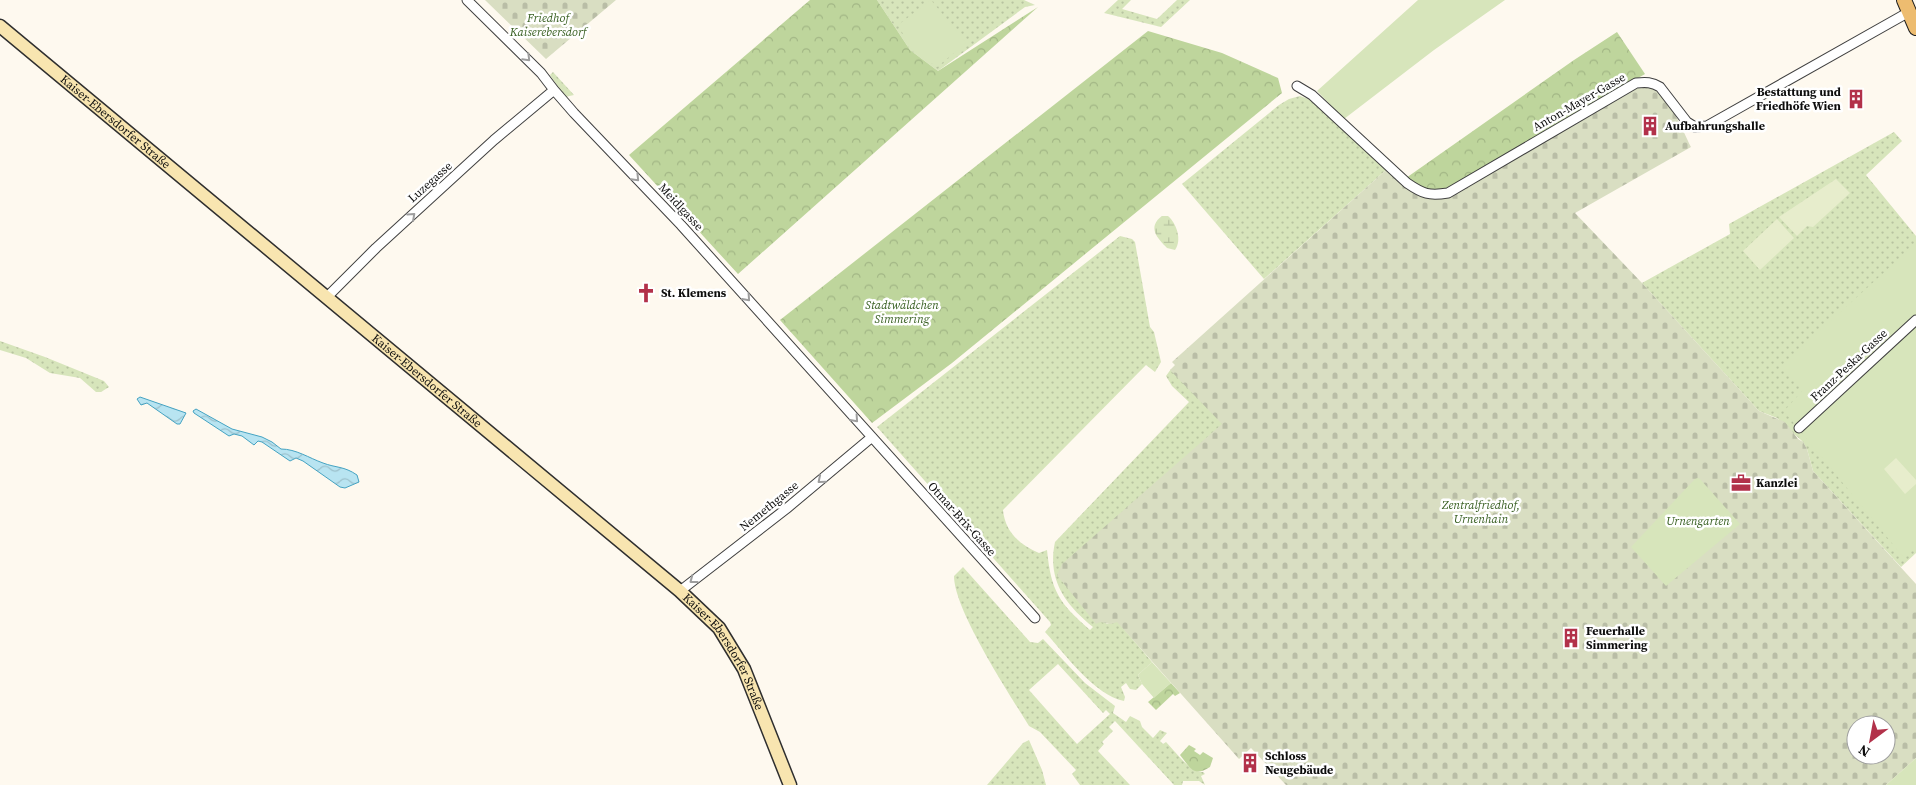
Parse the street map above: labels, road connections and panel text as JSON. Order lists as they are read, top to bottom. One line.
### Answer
{"streets":{"main road":["Kaiser-Ebersdorfer Straße"],"street":["Anton-Mayer-Gasse","Luzegasse","Meidlgasse","Franz-Peska-Gasse","Nemethgasse","Otmar-Brix-Gasse"]},"crossings":[["Kaiser-Ebersdorfer Straße","Luzegasse"],["Kaiser-Ebersdorfer Straße","Nemethgasse"],["Luzegasse","Meidlgasse"],["Meidlgasse","Nemethgasse"],["Meidlgasse","Otmar-Brix-Gasse"],["Nemethgasse","Otmar-Brix-Gasse"]],"one_way":["Luzegasse","Meidlgasse","Nemethgasse"],"parks":["Friedhof Kaiserebersdorf","Stadtwäldchen Simmering","Zentralfriedhof, Urnenhain","Urnengarten"],"places":{"building":["Bestattung und Friedhöfe Wien","Aufbahrungshalle","Feuerhalle Simmering","Schloss Neugebäude"],"church":["St. Klemens"],"office":["Kanzlei"]},"north":"bottom left"}
